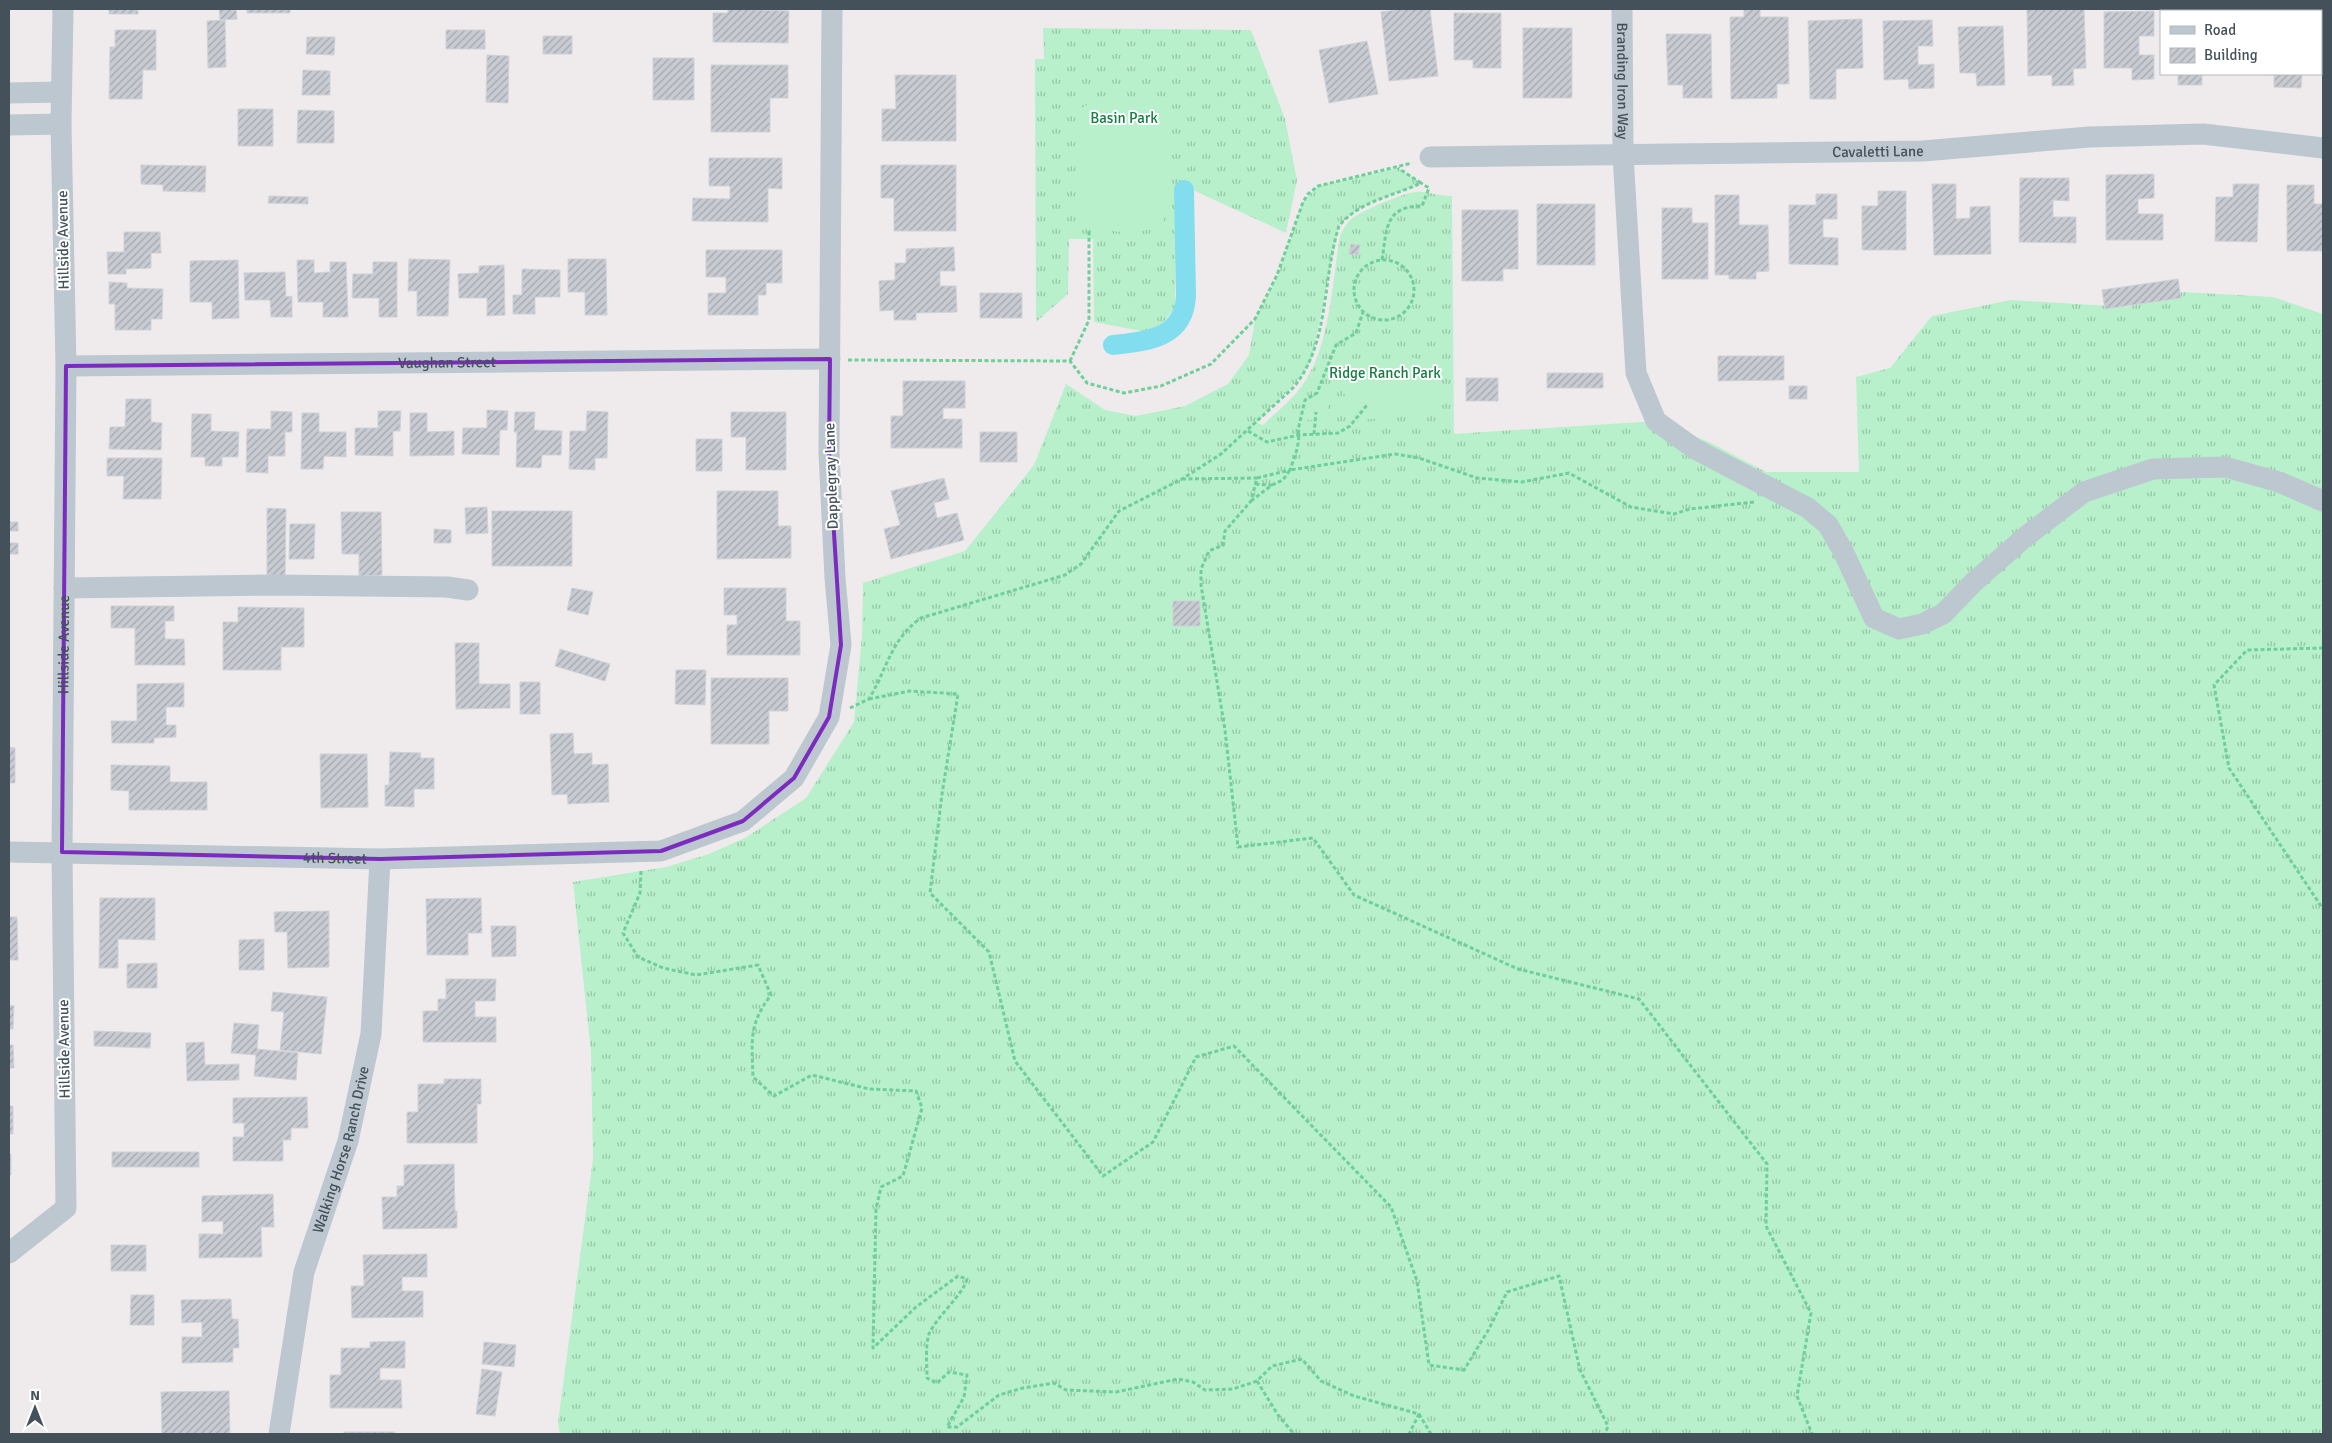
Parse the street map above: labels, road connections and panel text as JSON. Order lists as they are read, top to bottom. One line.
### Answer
{"streets":{"street":["Branding Iron Way","Cavaletti Lane","Hillside Avenue","Vaughan Street","Dapplegray Lane","4th Street","Walking Horse Ranch Drive"]},"crossings":[["Branding Iron Way","Cavaletti Lane"],["Hillside Avenue","Vaughan Street"],["Hillside Avenue","4th Street"],["Vaughan Street","Dapplegray Lane"],["Dapplegray Lane","4th Street"],["4th Street","Walking Horse Ranch Drive"]],"parks":["Basin Park","Ridge Ranch Park"],"legend":["Road","Building"],"north":"top"}
